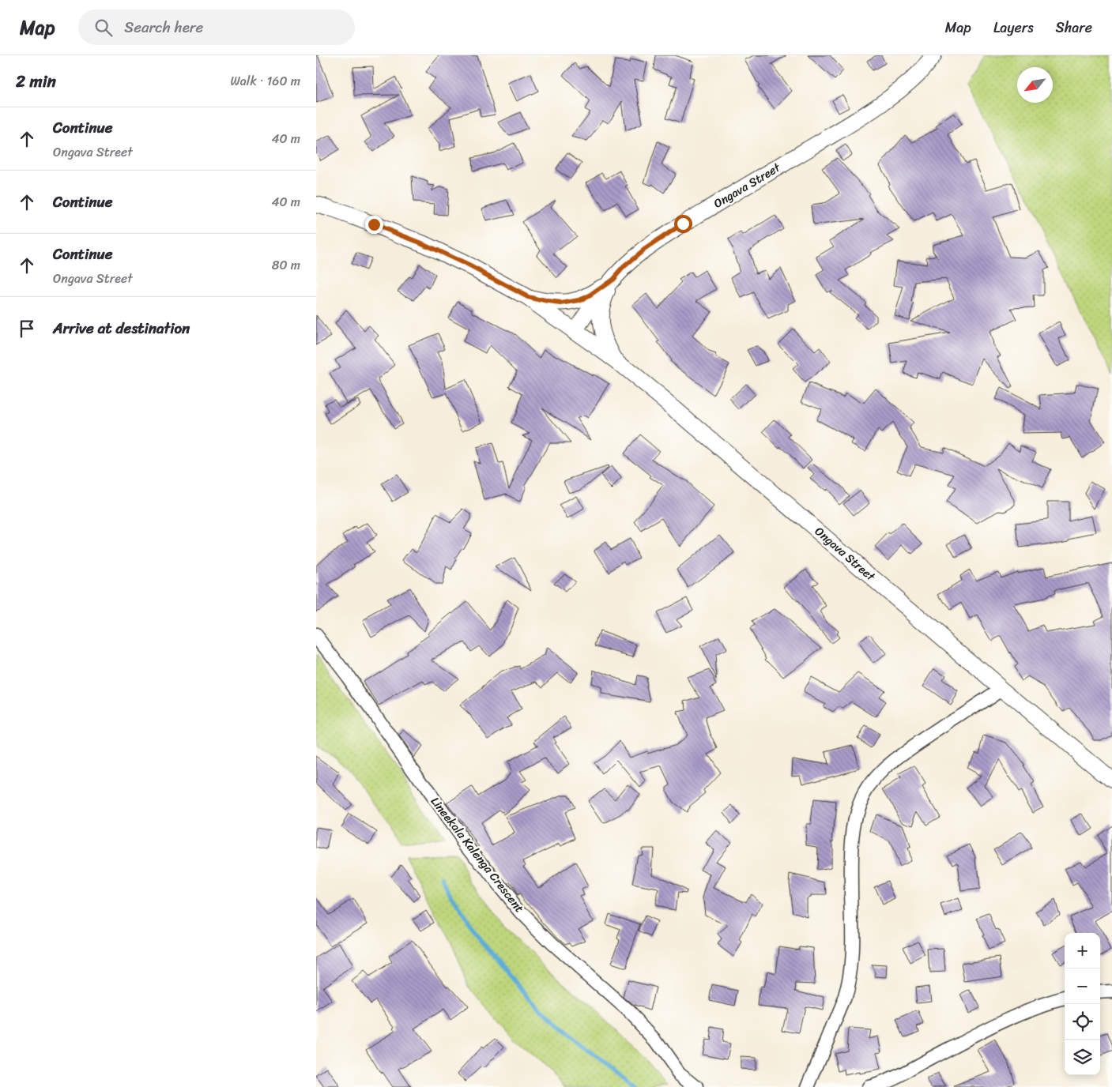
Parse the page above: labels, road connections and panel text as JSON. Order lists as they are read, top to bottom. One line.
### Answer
{"streets":{"street":["Ongava Street","Lineekala Kalenga Crescent"]},"north":"bottom left","page":{"header":"Map","search":"Search here","nav":["Map","Layers","Share"],"heading":["2 min","Walk · 160 m"],"list":[["Continue","Ongava Street","40 m"],["Continue","40 m"],["Continue","Ongava Street","80 m"],"Arrive at destination"],"map_buttons":["+","−"]}}
